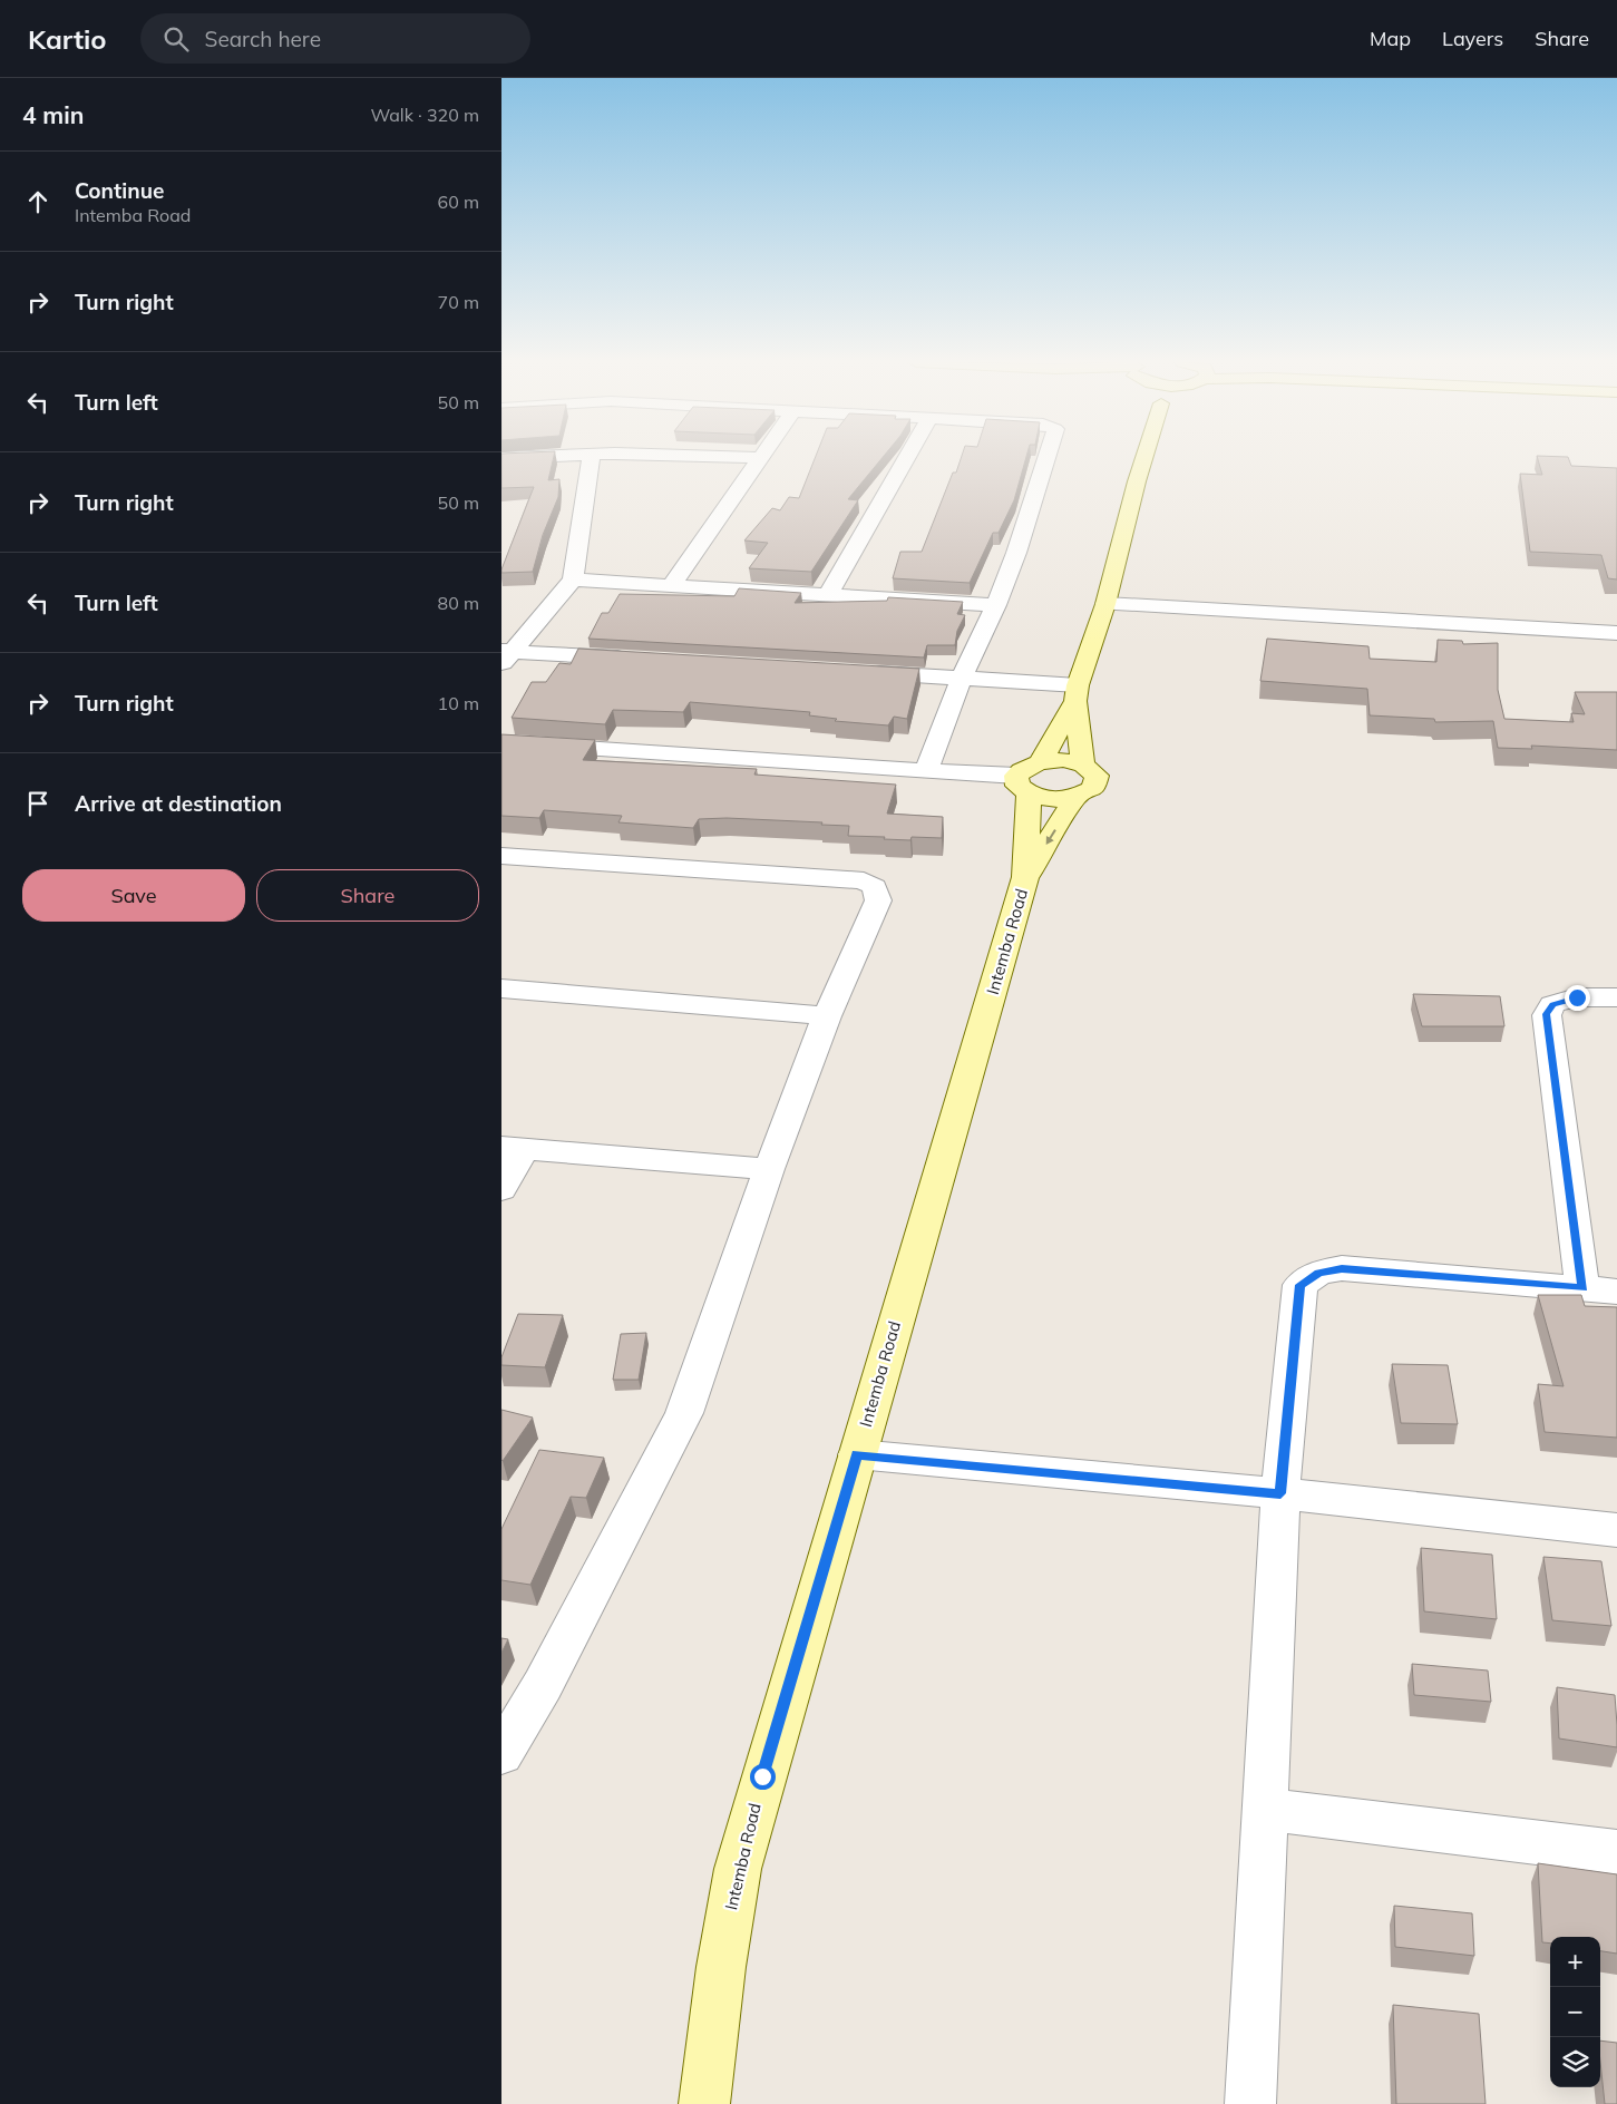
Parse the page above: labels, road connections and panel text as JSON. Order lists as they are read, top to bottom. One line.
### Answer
{"streets":{"street":["Intemba Road"]},"page":{"header":"Kartio","search":"Search here","nav":["Map","Layers","Share"],"heading":["4 min","Walk · 320 m"],"list":[["Continue","Intemba Road","60 m"],["Turn right","70 m"],["Turn left","50 m"],["Turn right","50 m"],["Turn left","80 m"],["Turn right","10 m"],"Arrive at destination"],"buttons":["Save","Share"],"map_buttons":["+","−"]}}
